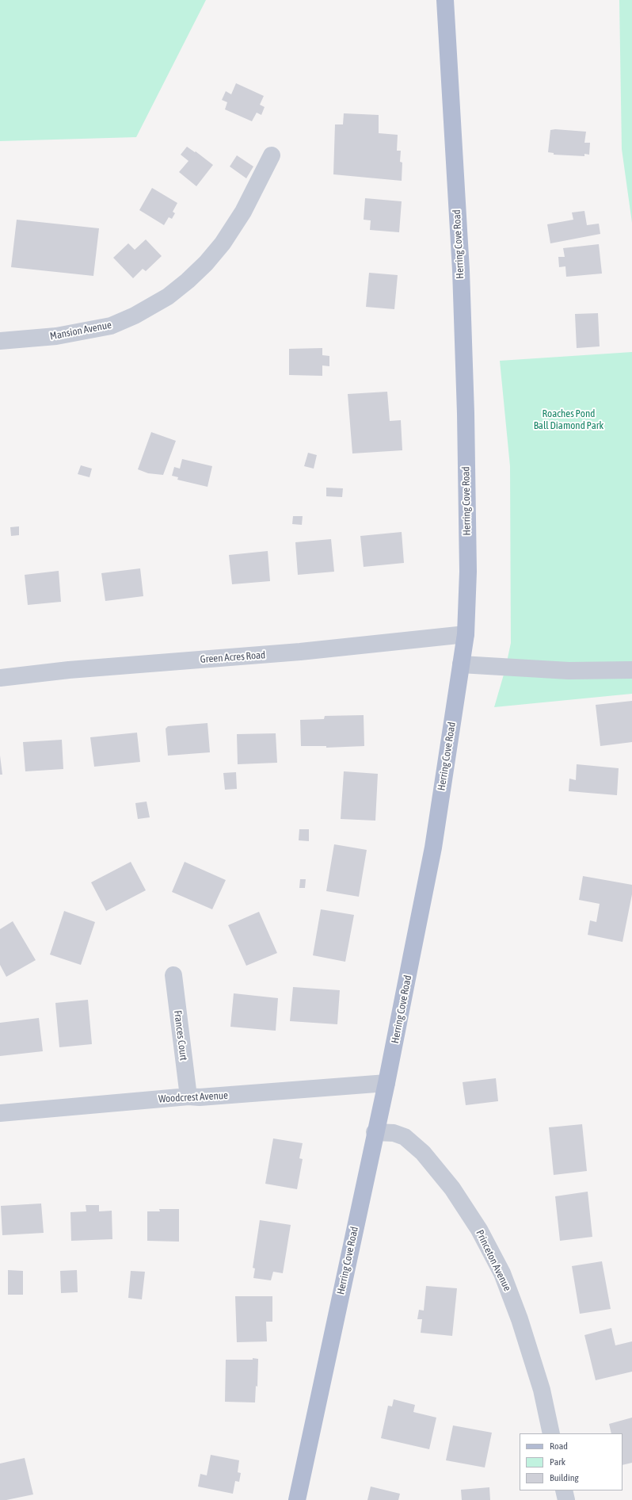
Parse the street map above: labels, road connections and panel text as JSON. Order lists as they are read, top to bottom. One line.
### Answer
{"streets":{"main road":["Herring Cove Road"],"street":["Mansion Avenue","Green Acres Road","Frances Court","Woodcrest Avenue","Princeton Avenue"]},"crossings":[["Herring Cove Road","Green Acres Road"],["Herring Cove Road","Woodcrest Avenue"],["Herring Cove Road","Princeton Avenue"],["Frances Court","Woodcrest Avenue"]],"parks":["Roaches Pond Ball Diamond Park"],"legend":["Road","Park","Building"]}
